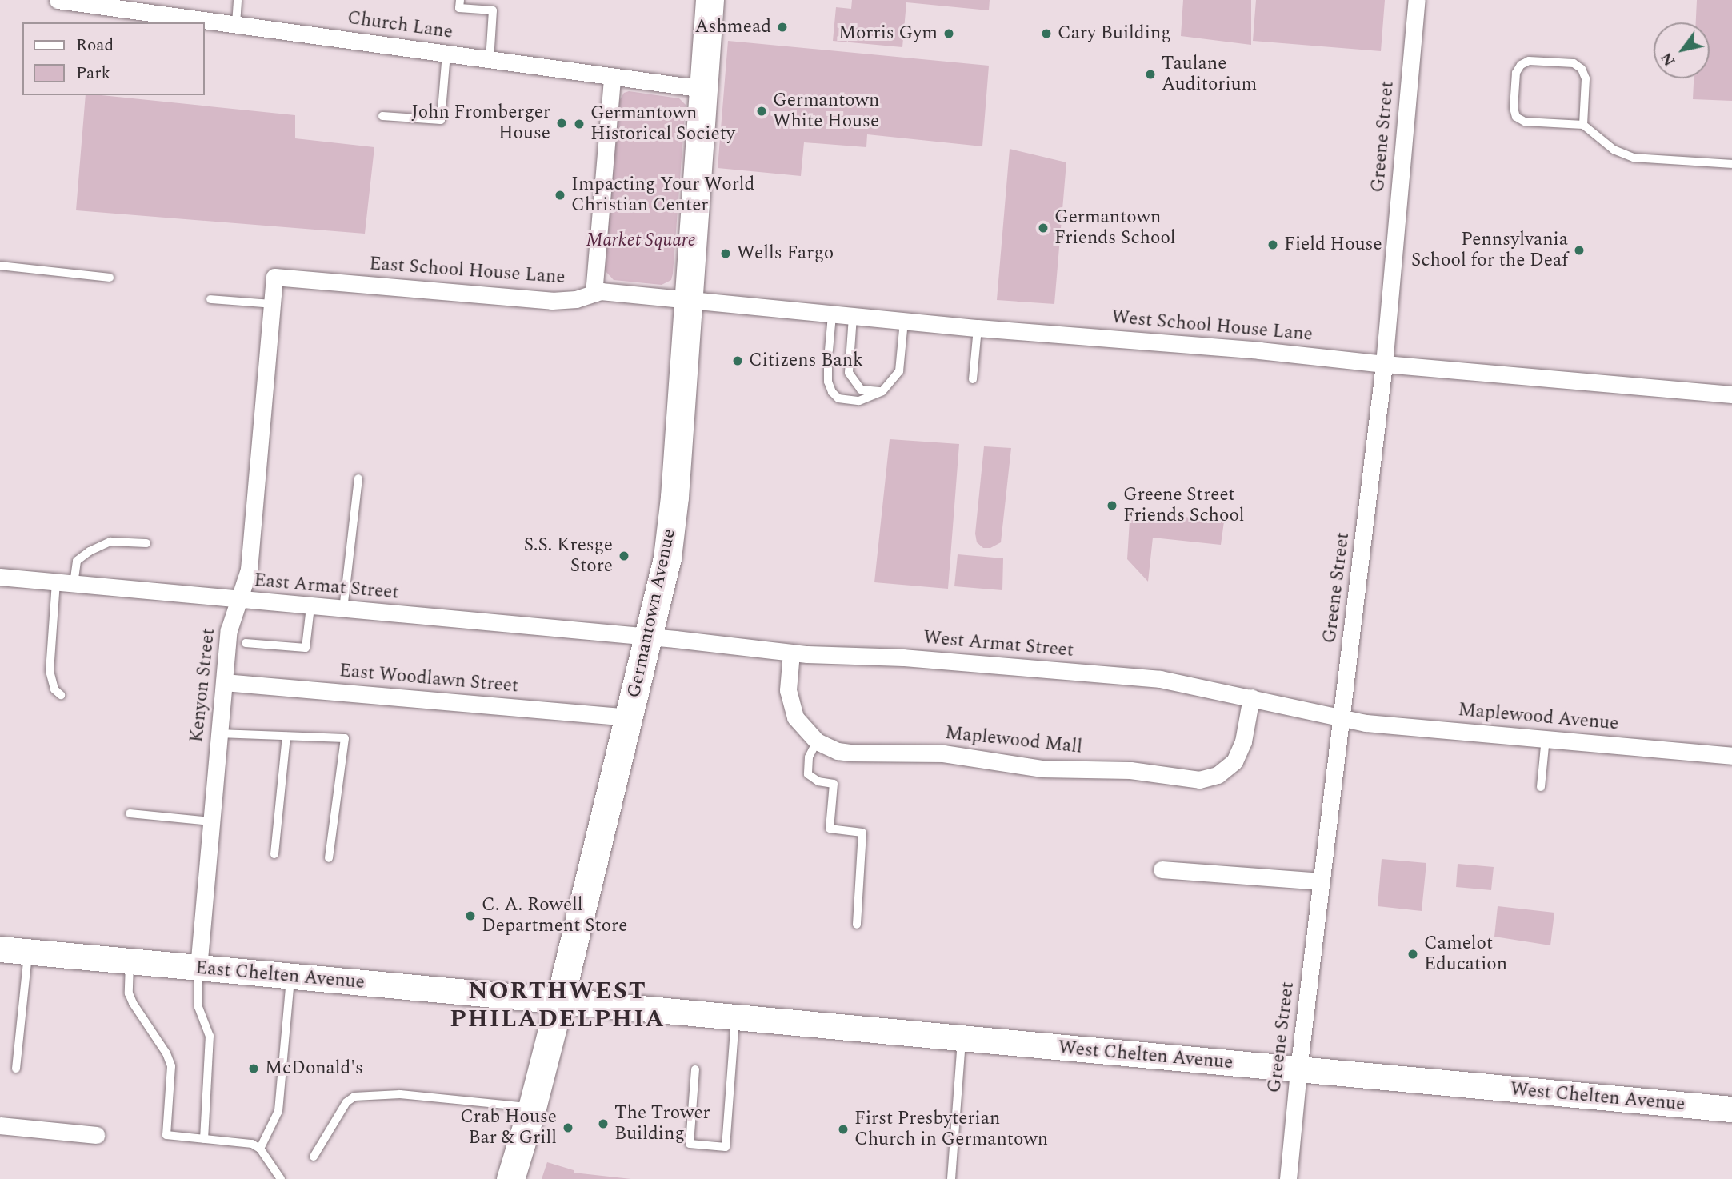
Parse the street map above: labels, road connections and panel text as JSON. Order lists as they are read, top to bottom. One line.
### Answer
{"streets":{"main road":["Germantown Avenue"],"street":["Church Lane","Greene Street","East School House Lane","West School House Lane","East Armat Street","West Armat Street","East Woodlawn Street","Kenyon Street","Maplewood Avenue","Maplewood Mall","East Chelten Avenue","West Chelten Avenue"]},"crossings":[["Church Lane","Germantown Avenue"],["Greene Street","West School House Lane"],["Greene Street","West Armat Street"],["Greene Street","Maplewood Avenue"],["Greene Street","West Chelten Avenue"],["East School House Lane","West School House Lane"],["East School House Lane","Germantown Avenue"],["East School House Lane","Kenyon Street"],["West School House Lane","Germantown Avenue"],["East Armat Street","Germantown Avenue"],["East Armat Street","West Armat Street"],["East Armat Street","Kenyon Street"],["Germantown Avenue","West Armat Street"],["Germantown Avenue","East Woodlawn Street"],["Germantown Avenue","East Chelten Avenue"],["Germantown Avenue","West Chelten Avenue"],["West Armat Street","Maplewood Avenue"],["West Armat Street","Maplewood Mall"],["East Woodlawn Street","Kenyon Street"],["Kenyon Street","East Chelten Avenue"],["East Chelten Avenue","West Chelten Avenue"]],"districts":["NORTHWEST PHILADELPHIA"],"parks":["Market Square"],"places":["Ashmead","Morris Gym","Cary Building","Taulane Auditorium","Germantown White House","John Fromberger House","Germantown Historical Society","Impacting Your World Christian Center","Germantown Friends School","Field House","Pennsylvania School for the Deaf","Wells Fargo","Citizens Bank","Greene Street Friends School","S.S. Kresge Store","C. A. Rowell Department Store","Camelot Education","McDonald's","The Trower Building","Crab House Bar & Grill","First Presbyterian Church in Germantown"],"legend":["Road","Park"],"north":"bottom left"}
